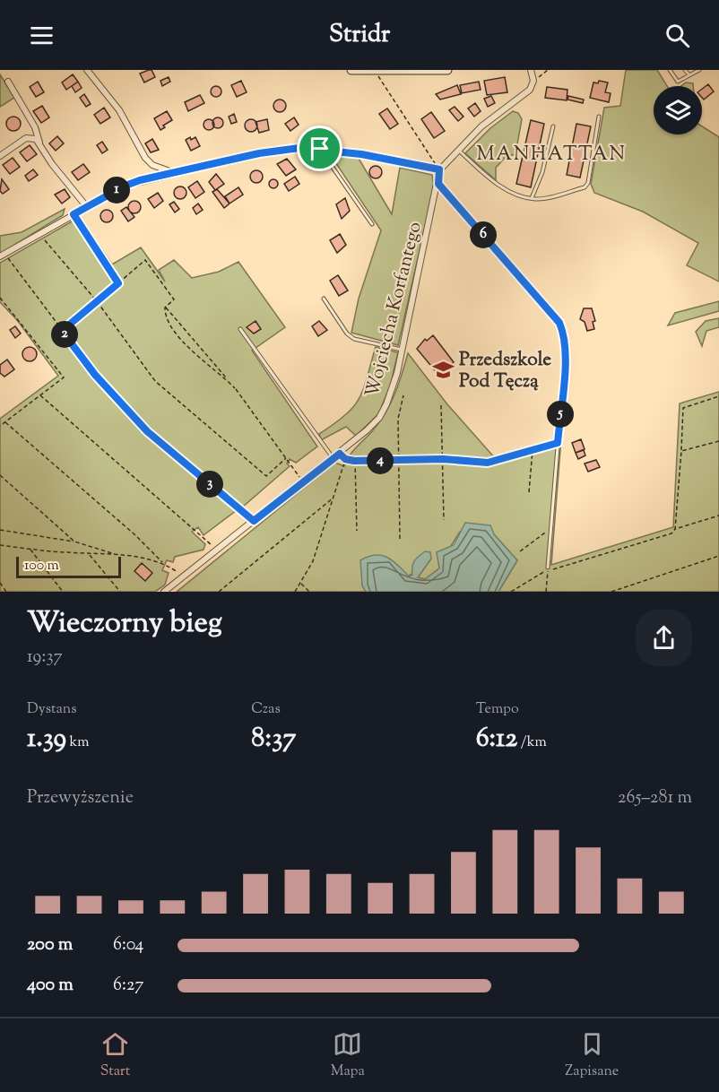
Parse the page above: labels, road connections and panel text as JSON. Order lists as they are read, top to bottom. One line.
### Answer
{"streets":{"street":["Wojciecha Korfantego"]},"districts":["MANHATTAN"],"places":{"school or university":["Przedszkole Pod Tęczą"]},"scale_bar":"100 m","page":{"header":"Stridr","pins":["1","6","2","5","4","3"],"scale":"100 m","heading":["Wieczorny bieg","19:37"],"stats":[["Dystans","1.39 km"],["Czas","8:37"],["Tempo","6:12 /km"]],"chart":["Przewyższenie","265–281 m"],"list":[{"name":"200 m","note":"6:04"},{"name":"400 m","note":"6:27"}],"tabs":["Start","Mapa","Zapisane"]}}
